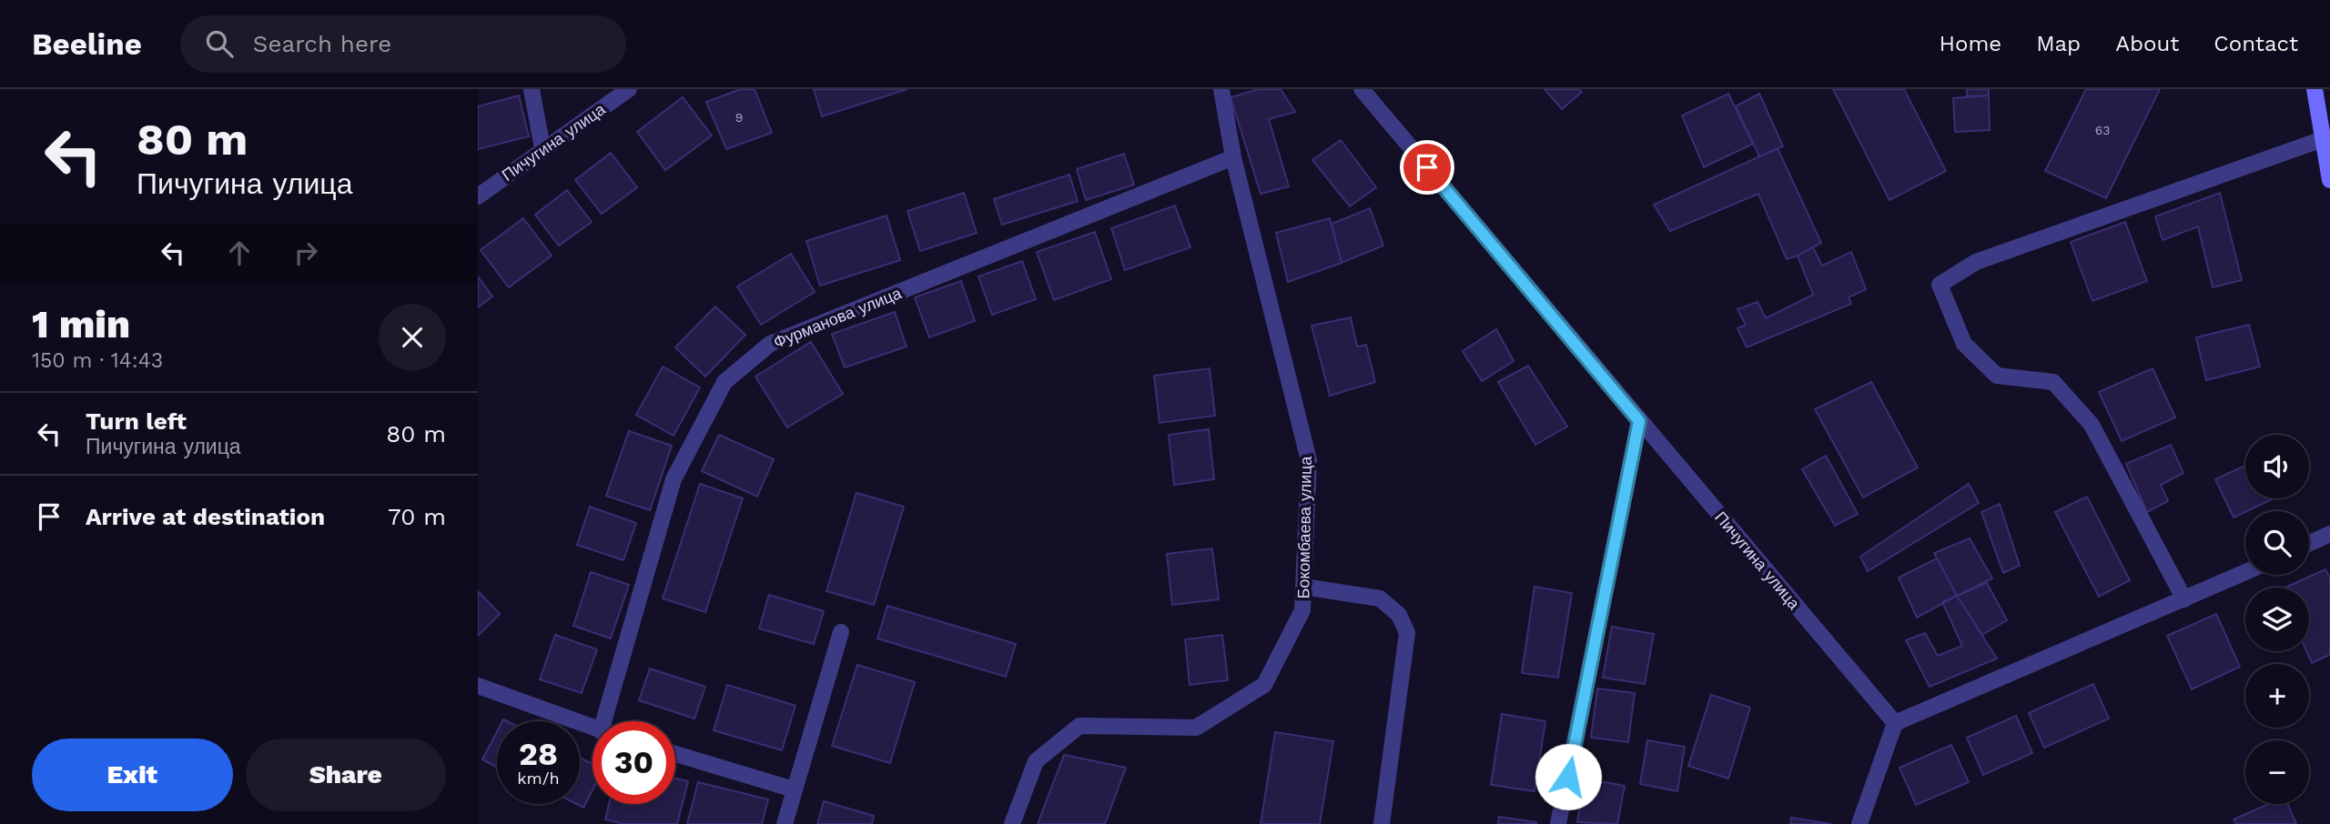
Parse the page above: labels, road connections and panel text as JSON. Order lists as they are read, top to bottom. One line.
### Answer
{"streets":{"street":["Пичугина улица","Фурманова улица","Бокомбаева улица"]},"crossings":[["Фурманова улица","Бокомбаева улица"]],"house_numbers":["9","63"],"page":{"header":"Beeline","search":"Search here","nav":["Home","Map","About","Contact"],"turn":["80 m","Пичугина улица"],"heading":["1 min","150 m · 14:43"],"list":[{"name":"Turn left","note":"Пичугина улица","value":"80 m"},{"name":"Arrive at destination","value":"70 m"}],"map_buttons":["+","−"],"speed":"28 km/h","limit":"30","buttons":["Exit","Share"]}}
